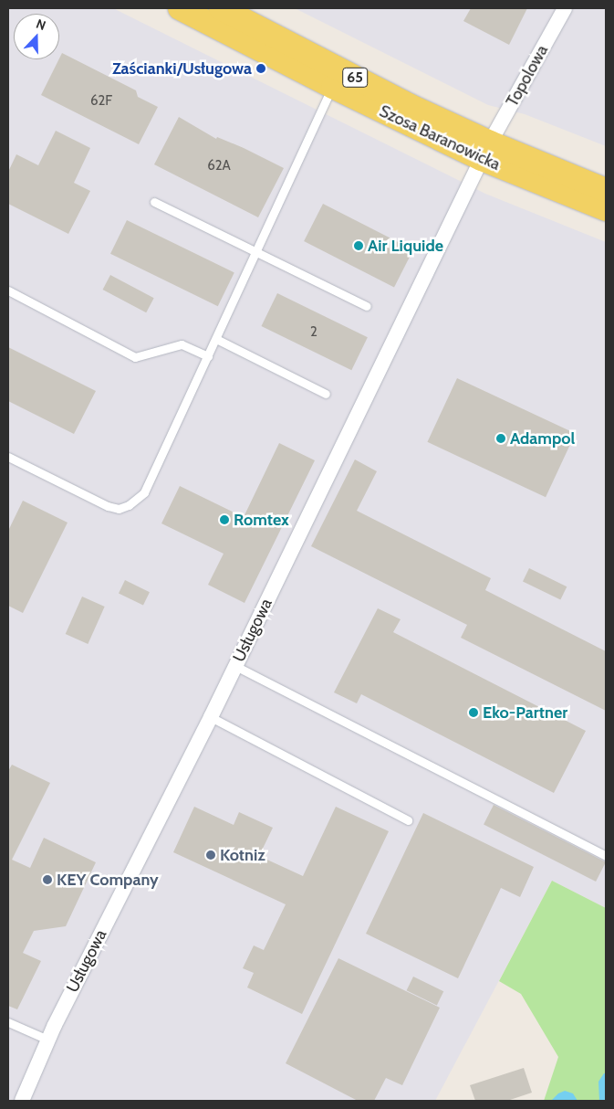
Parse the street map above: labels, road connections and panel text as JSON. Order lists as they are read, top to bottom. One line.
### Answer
{"streets":{"main road":["65","Szosa Baranowicka"],"street":["Topolowa","Usługowa"]},"crossings":[["Topolowa","Szosa Baranowicka"],["Topolowa","Usługowa"],["Szosa Baranowicka","Usługowa"]],"places":["Zaścianki/Usługowa","Air Liquide","Adampol","Romtex","Eko-Partner","Kotniz","KEY Company"],"house_numbers":["62F","62A","2"],"north":"top"}
